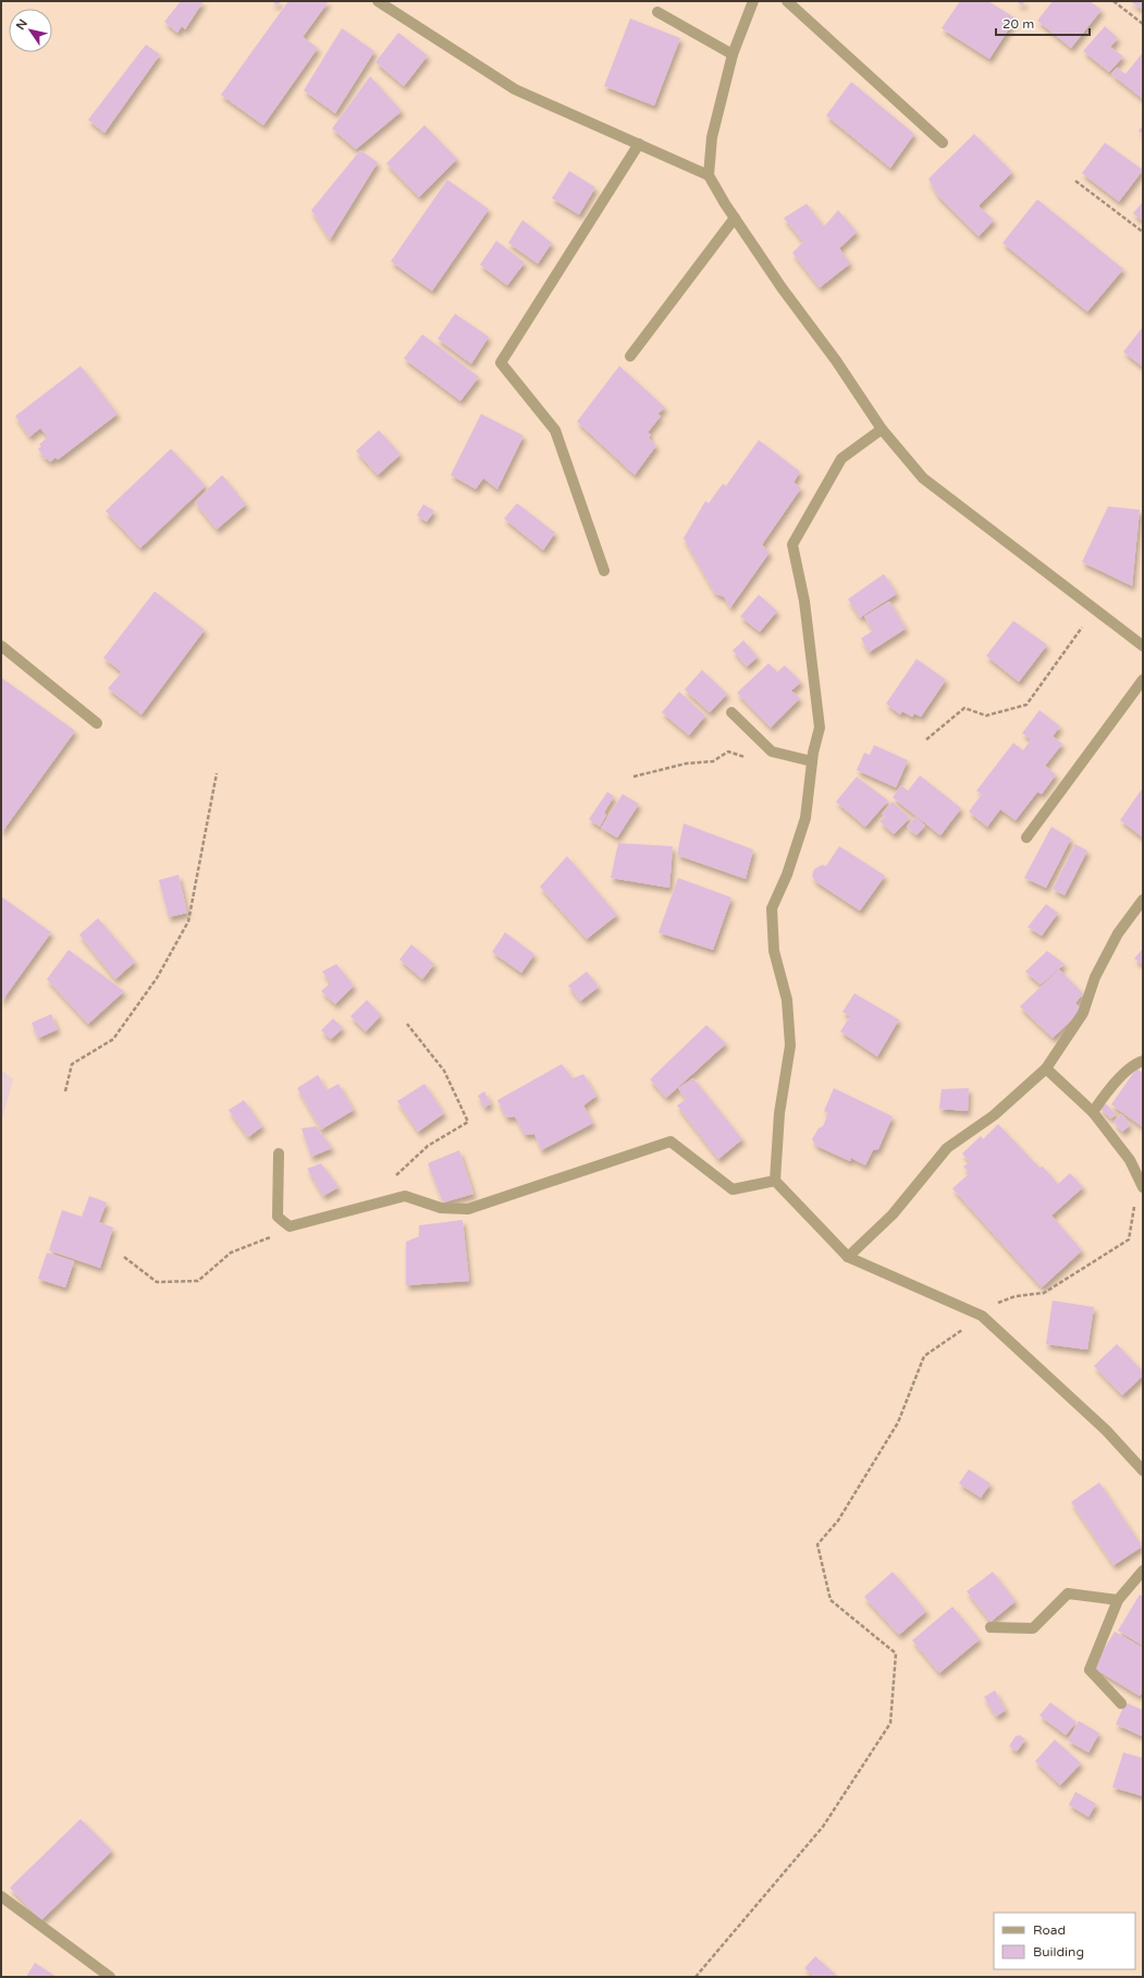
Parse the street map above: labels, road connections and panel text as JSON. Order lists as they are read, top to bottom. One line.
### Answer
{"legend":["Road","Building"],"scale_bar":"20 m","north":"top left"}
